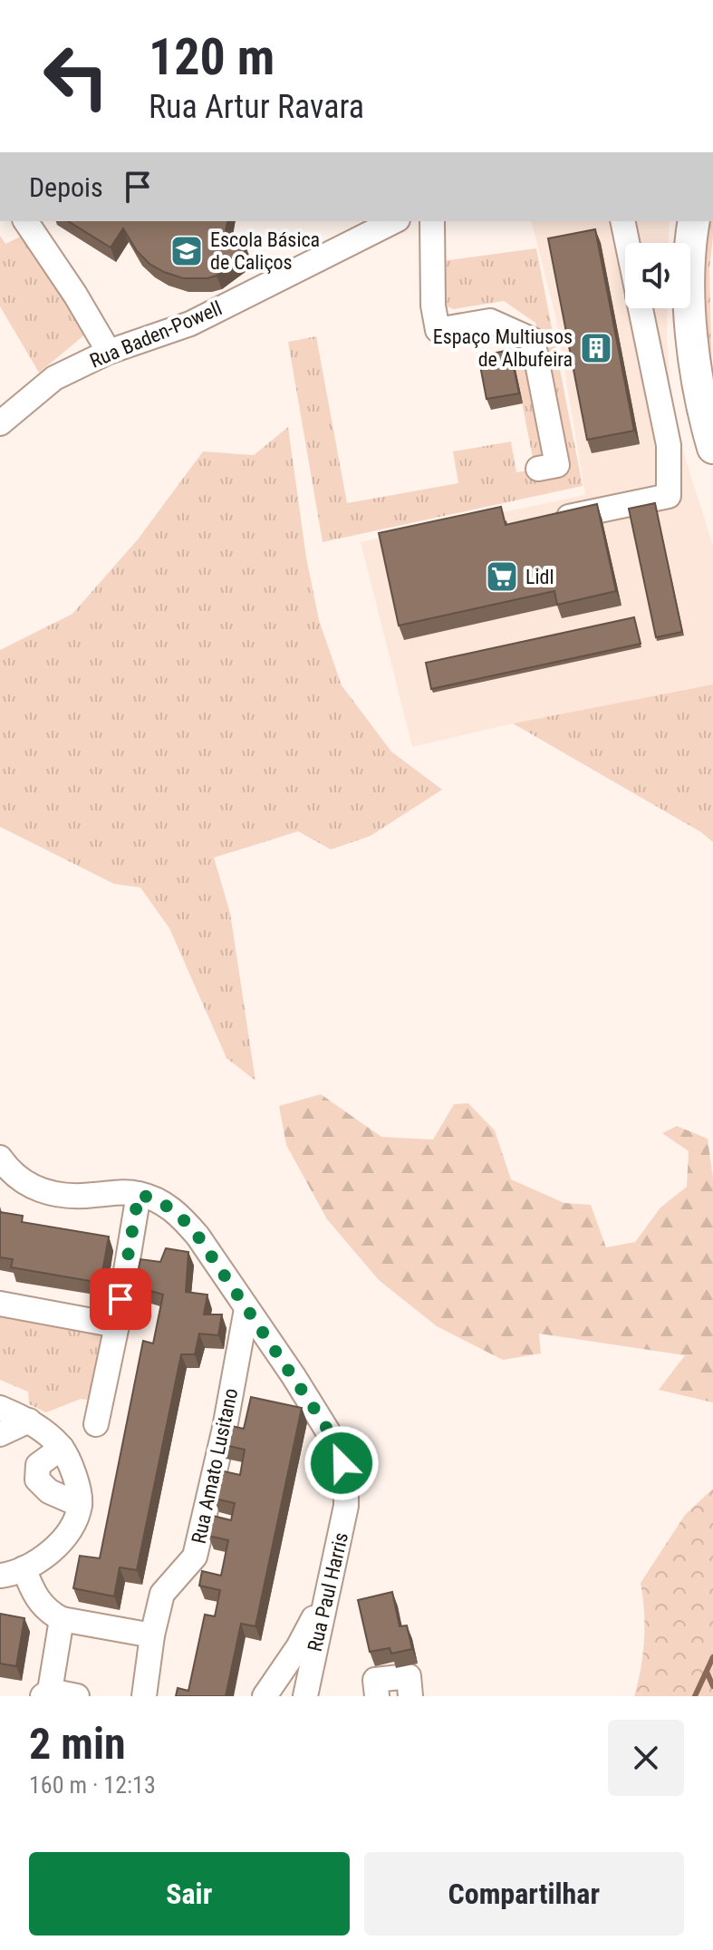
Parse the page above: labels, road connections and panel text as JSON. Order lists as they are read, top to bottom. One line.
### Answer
{"streets":{"street":["Rua Baden-Powell","Rua Amato Lusitano","Rua Paul Harris"]},"crossings":[["Rua Amato Lusitano","Rua Paul Harris"]],"places":{"school or university":["Escola Básica de Caliços"],"building":["Espaço Multiusos de Albufeira"],"supermarket":["Lidl"]},"page":{"turn":["120 m","Rua Artur Ravara"],"then":"Depois","heading":["2 min","160 m · 12:13"],"buttons":["Sair","Compartilhar"]}}
